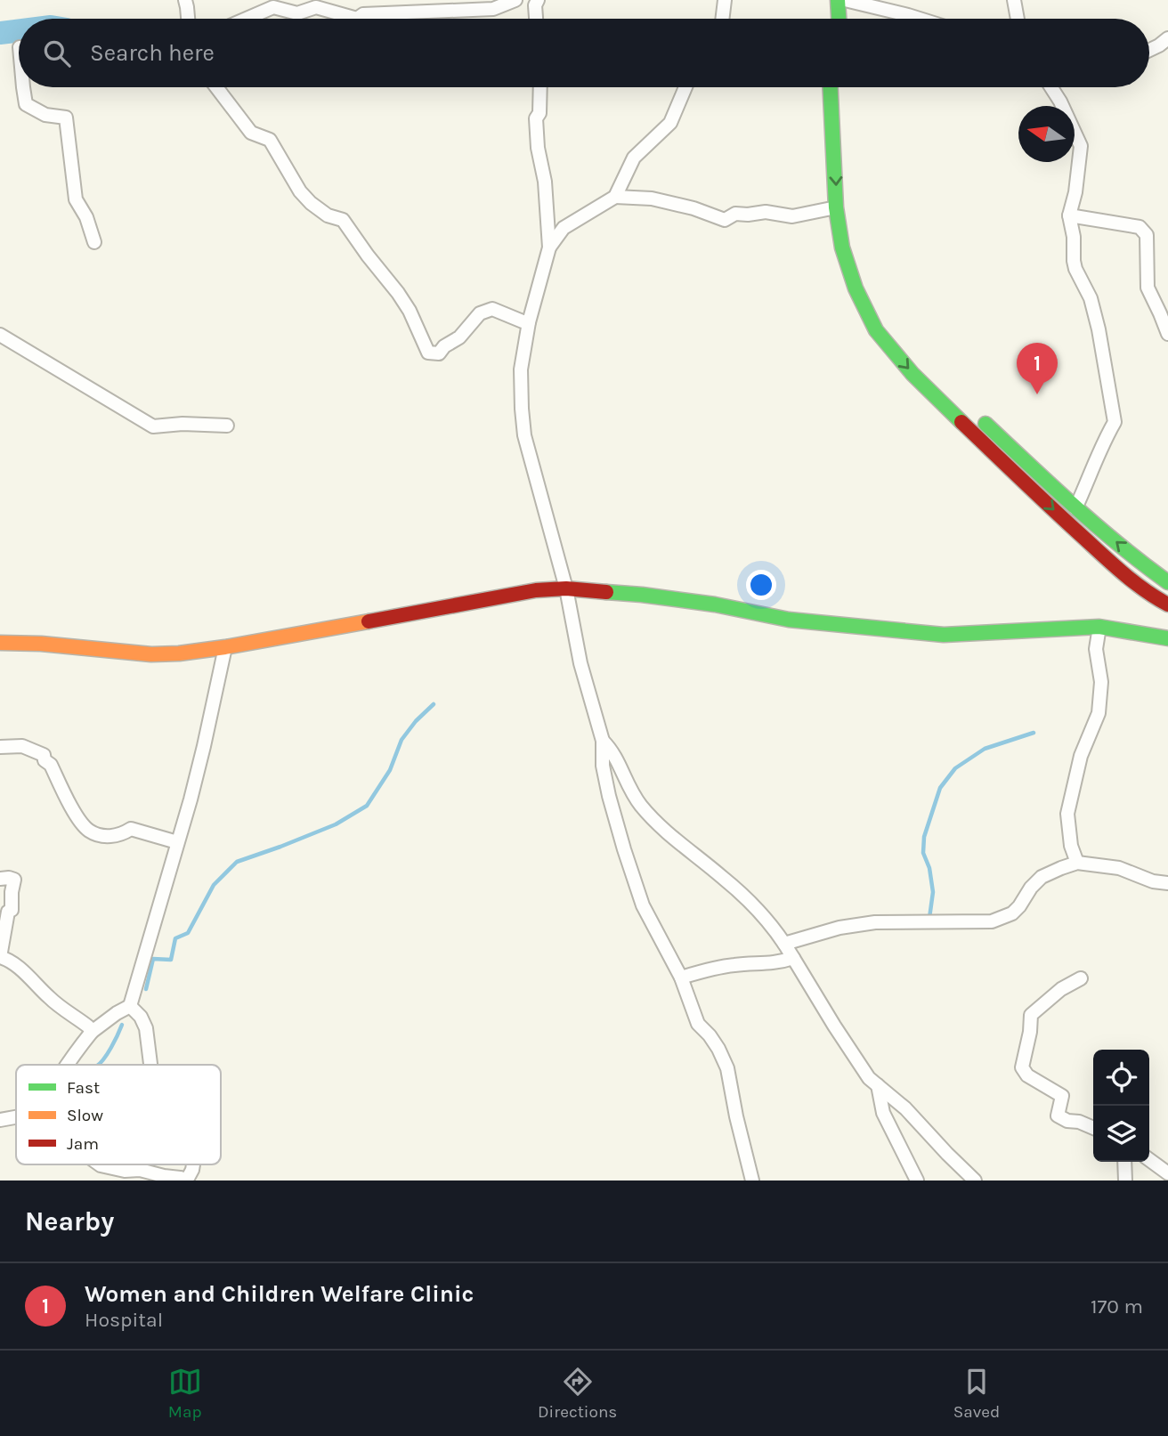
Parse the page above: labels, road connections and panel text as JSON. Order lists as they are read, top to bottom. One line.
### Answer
{"legend":["Fast","Slow","Jam"],"north":"left","page":{"search":"Search here","pins":"1","heading":"Nearby","list":[{"mark":"1","name":"Women and Children Welfare Clinic","note":"Hospital","value":"170 m"}],"nav":["Map","Directions","Saved"]}}
